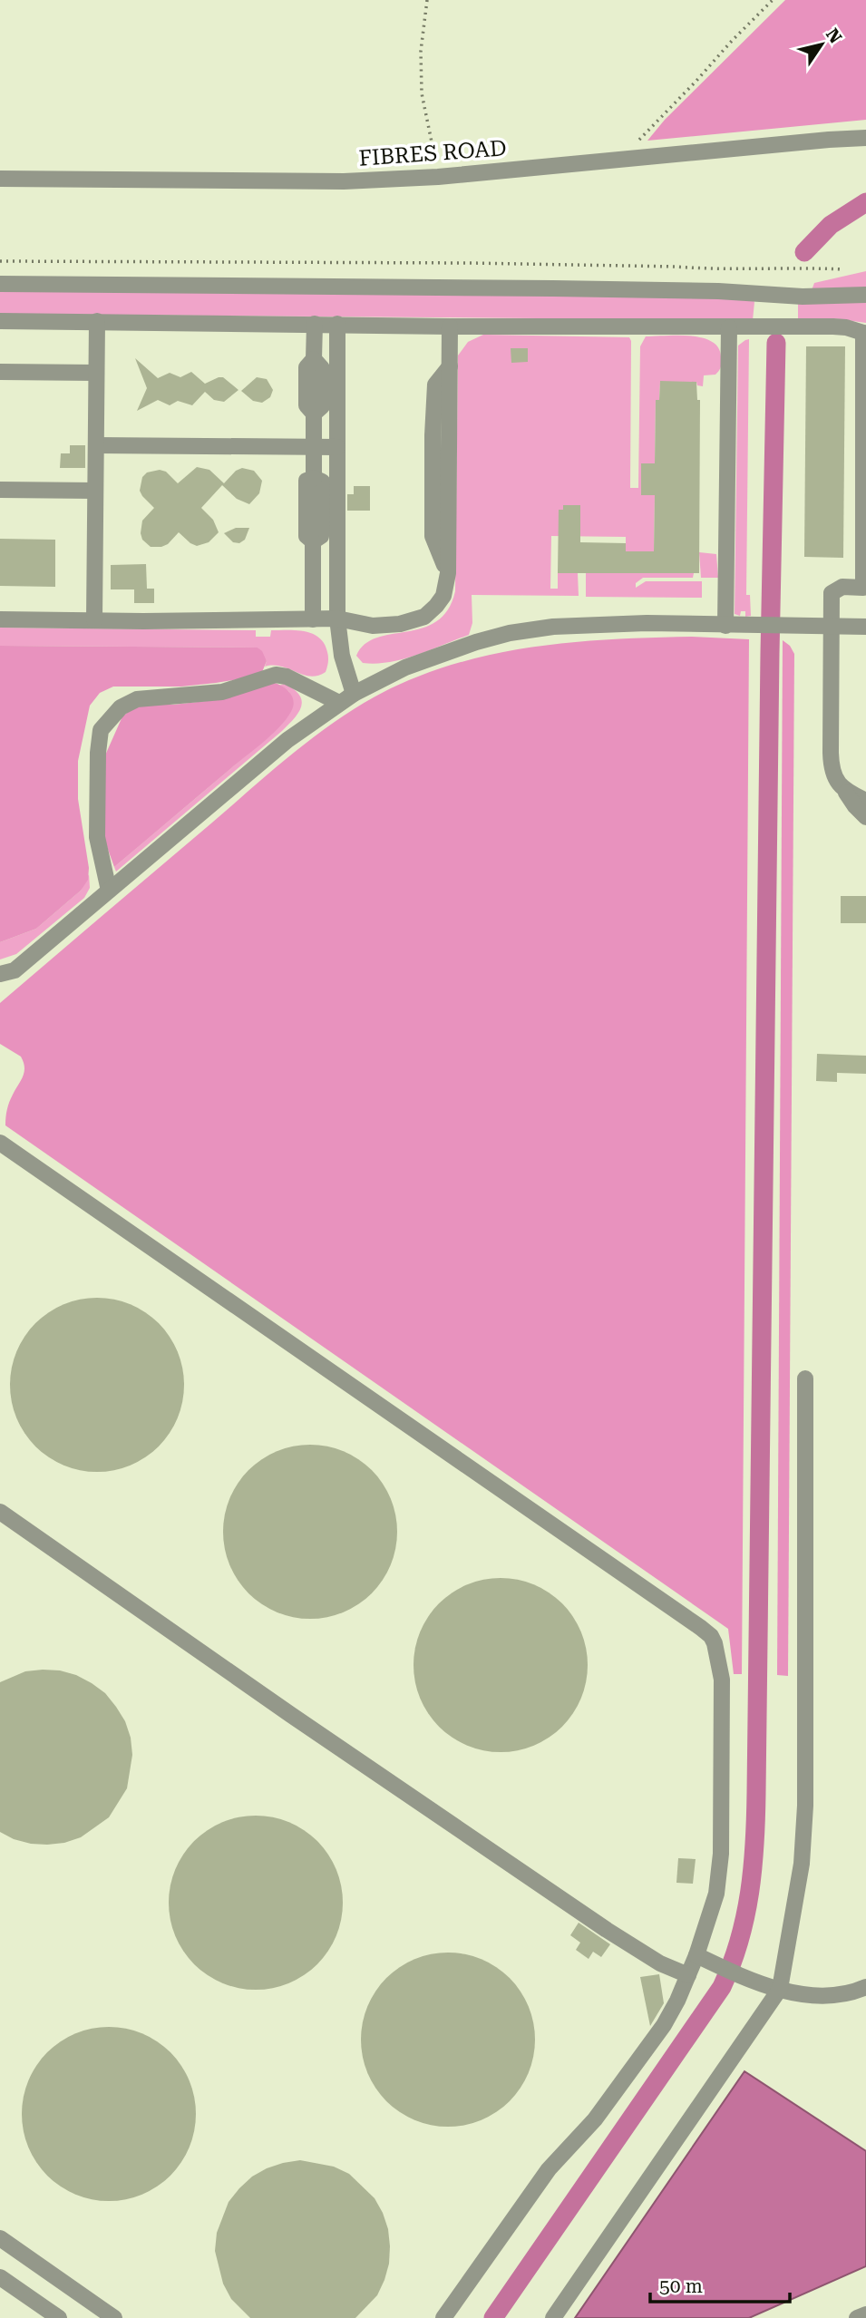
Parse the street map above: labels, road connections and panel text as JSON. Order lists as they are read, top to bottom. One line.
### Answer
{"streets":{"street":["FIBRES ROAD"]},"scale_bar":"50 m","north":"top right"}
